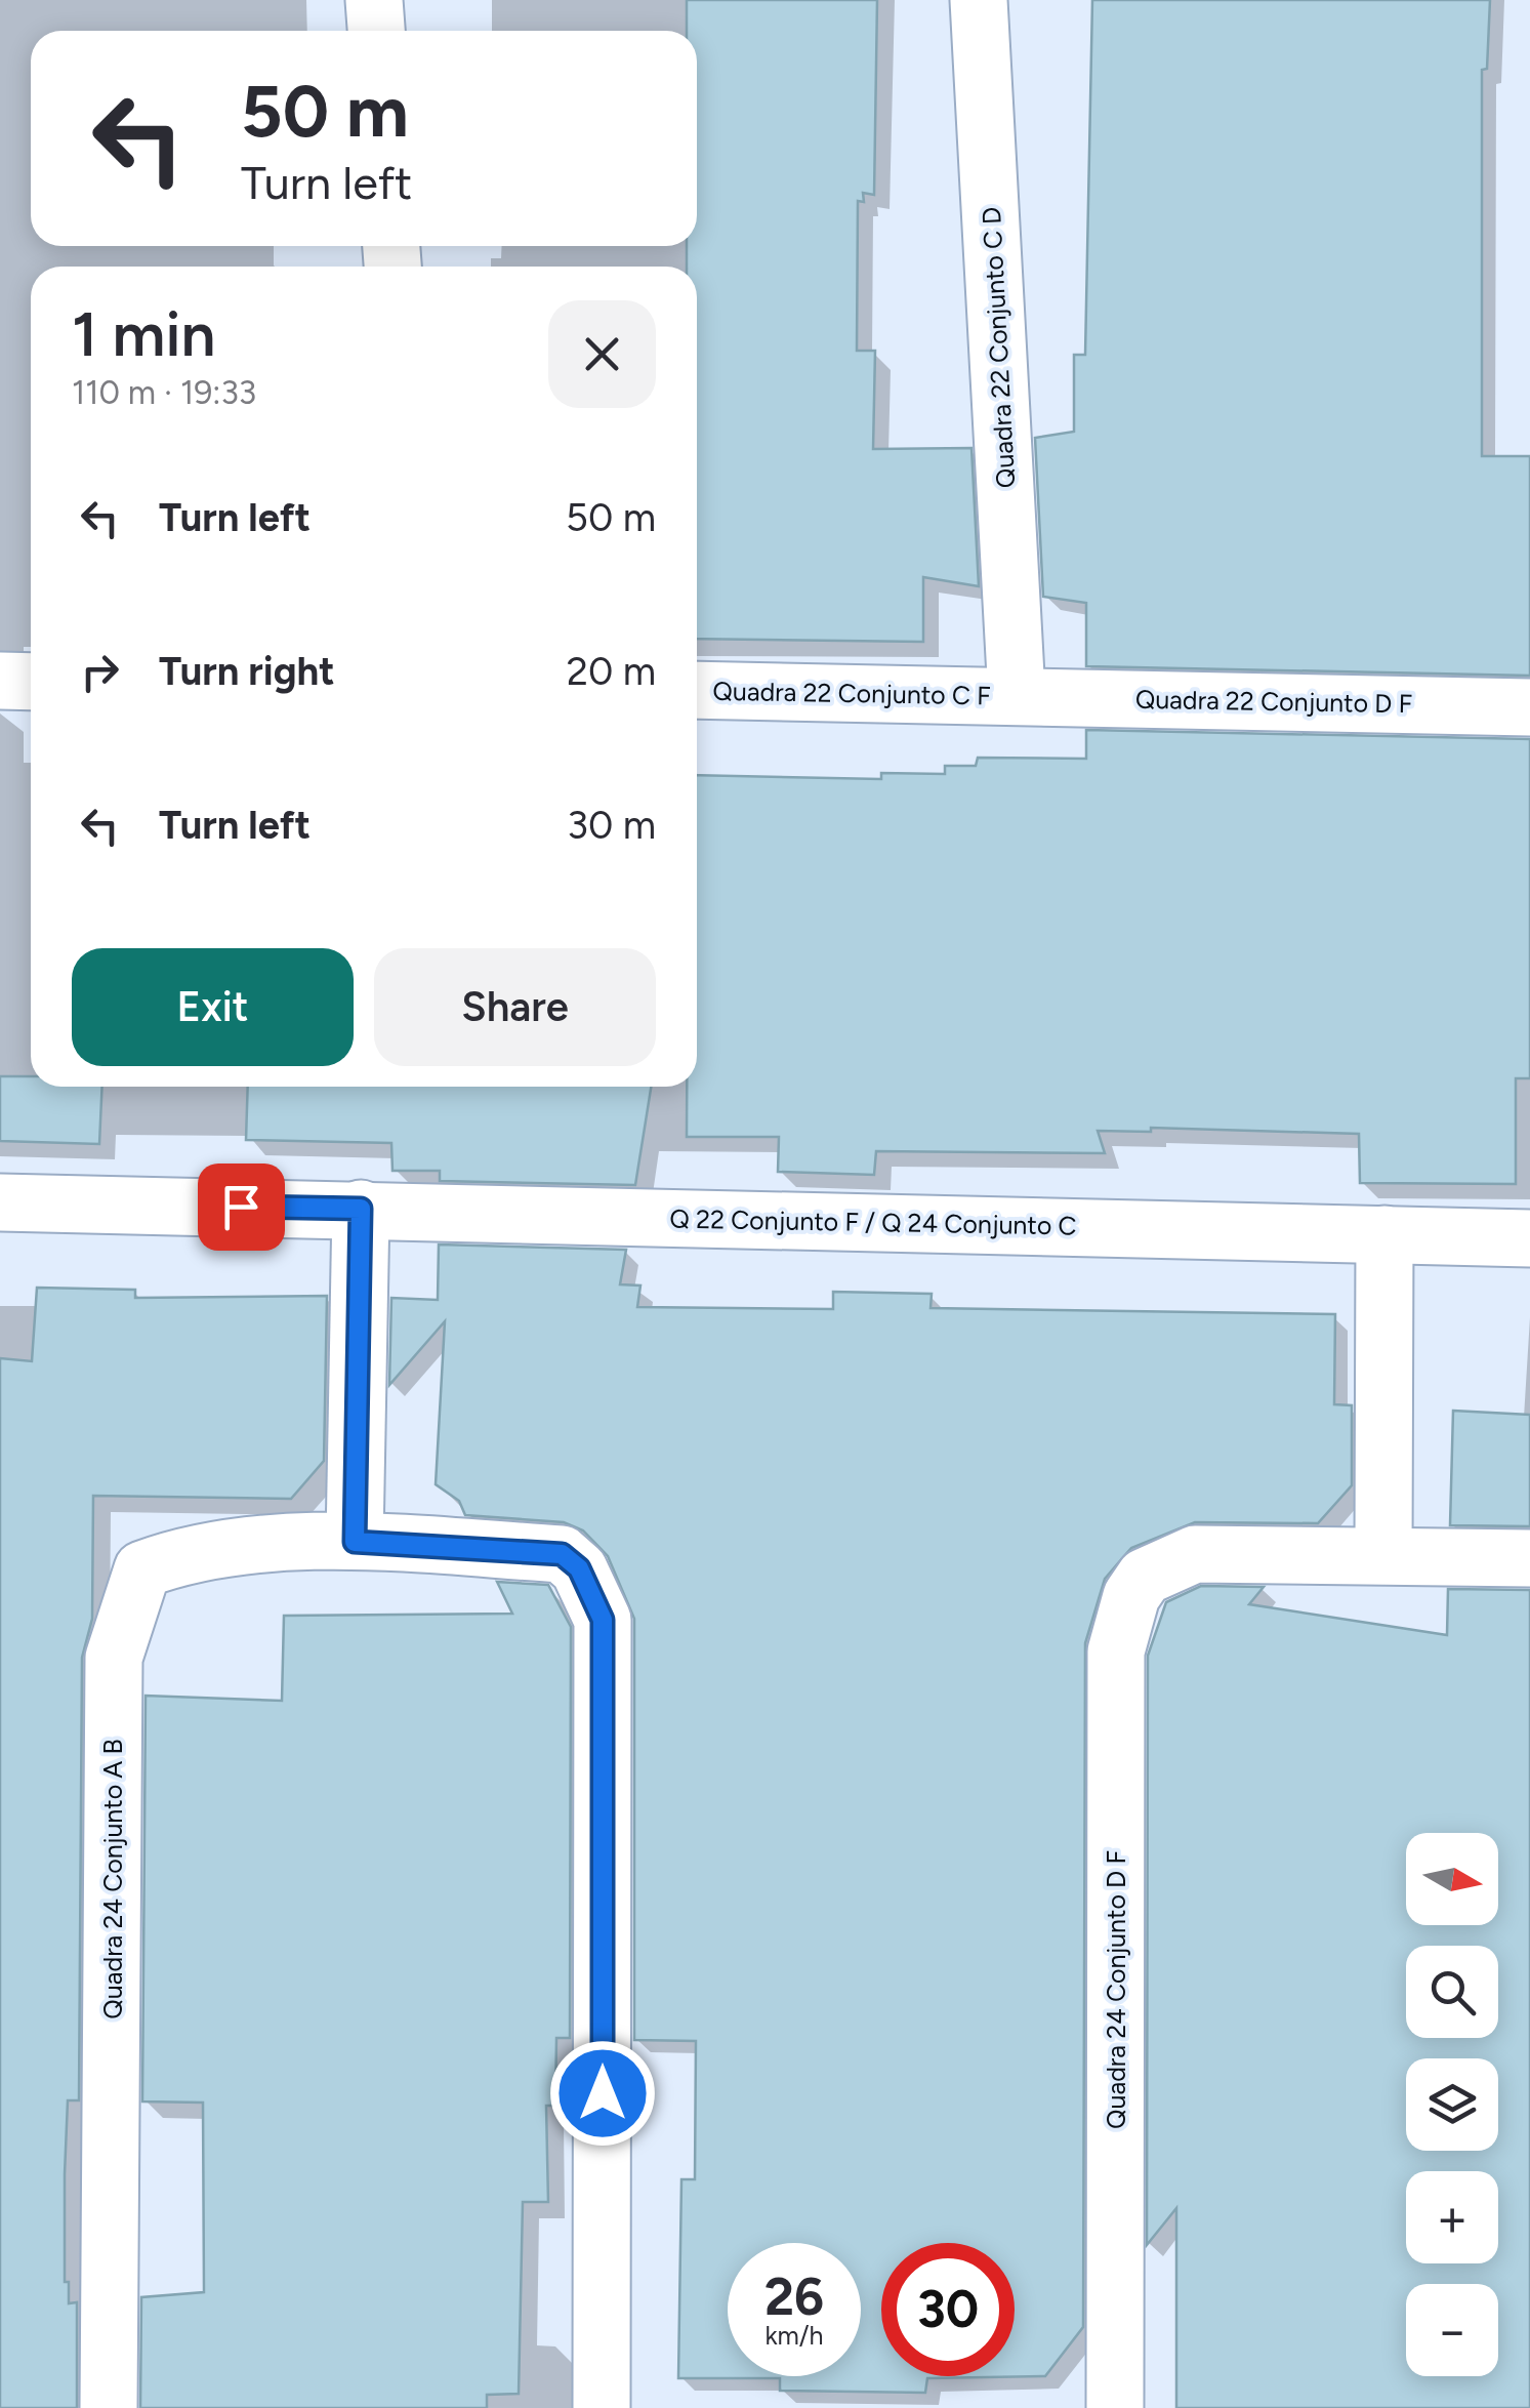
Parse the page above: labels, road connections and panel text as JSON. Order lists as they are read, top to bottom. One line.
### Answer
{"streets":{"street":["Quadra 22 Conjunto C D","Quadra 22 Conjunto C F","Quadra 22 Conjunto D F","Q 22 Conjunto F / Q 24 Conjunto C","Quadra 24 Conjunto A B","Quadra 24 Conjunto D F"]},"crossings":[["Quadra 22 Conjunto C D","Quadra 22 Conjunto C F"],["Quadra 22 Conjunto C D","Quadra 22 Conjunto D F"],["Quadra 22 Conjunto C F","Quadra 22 Conjunto D F"]],"north":"right","page":{"turn":["50 m","Turn left"],"heading":["1 min","110 m · 19:33"],"list":[{"name":"Turn left","value":"50 m"},{"name":"Turn right","value":"20 m"},{"name":"Turn left","value":"30 m"}],"buttons":["Exit","Share"],"map_buttons":["+","−"],"speed":"26 km/h","limit":"30"}}
